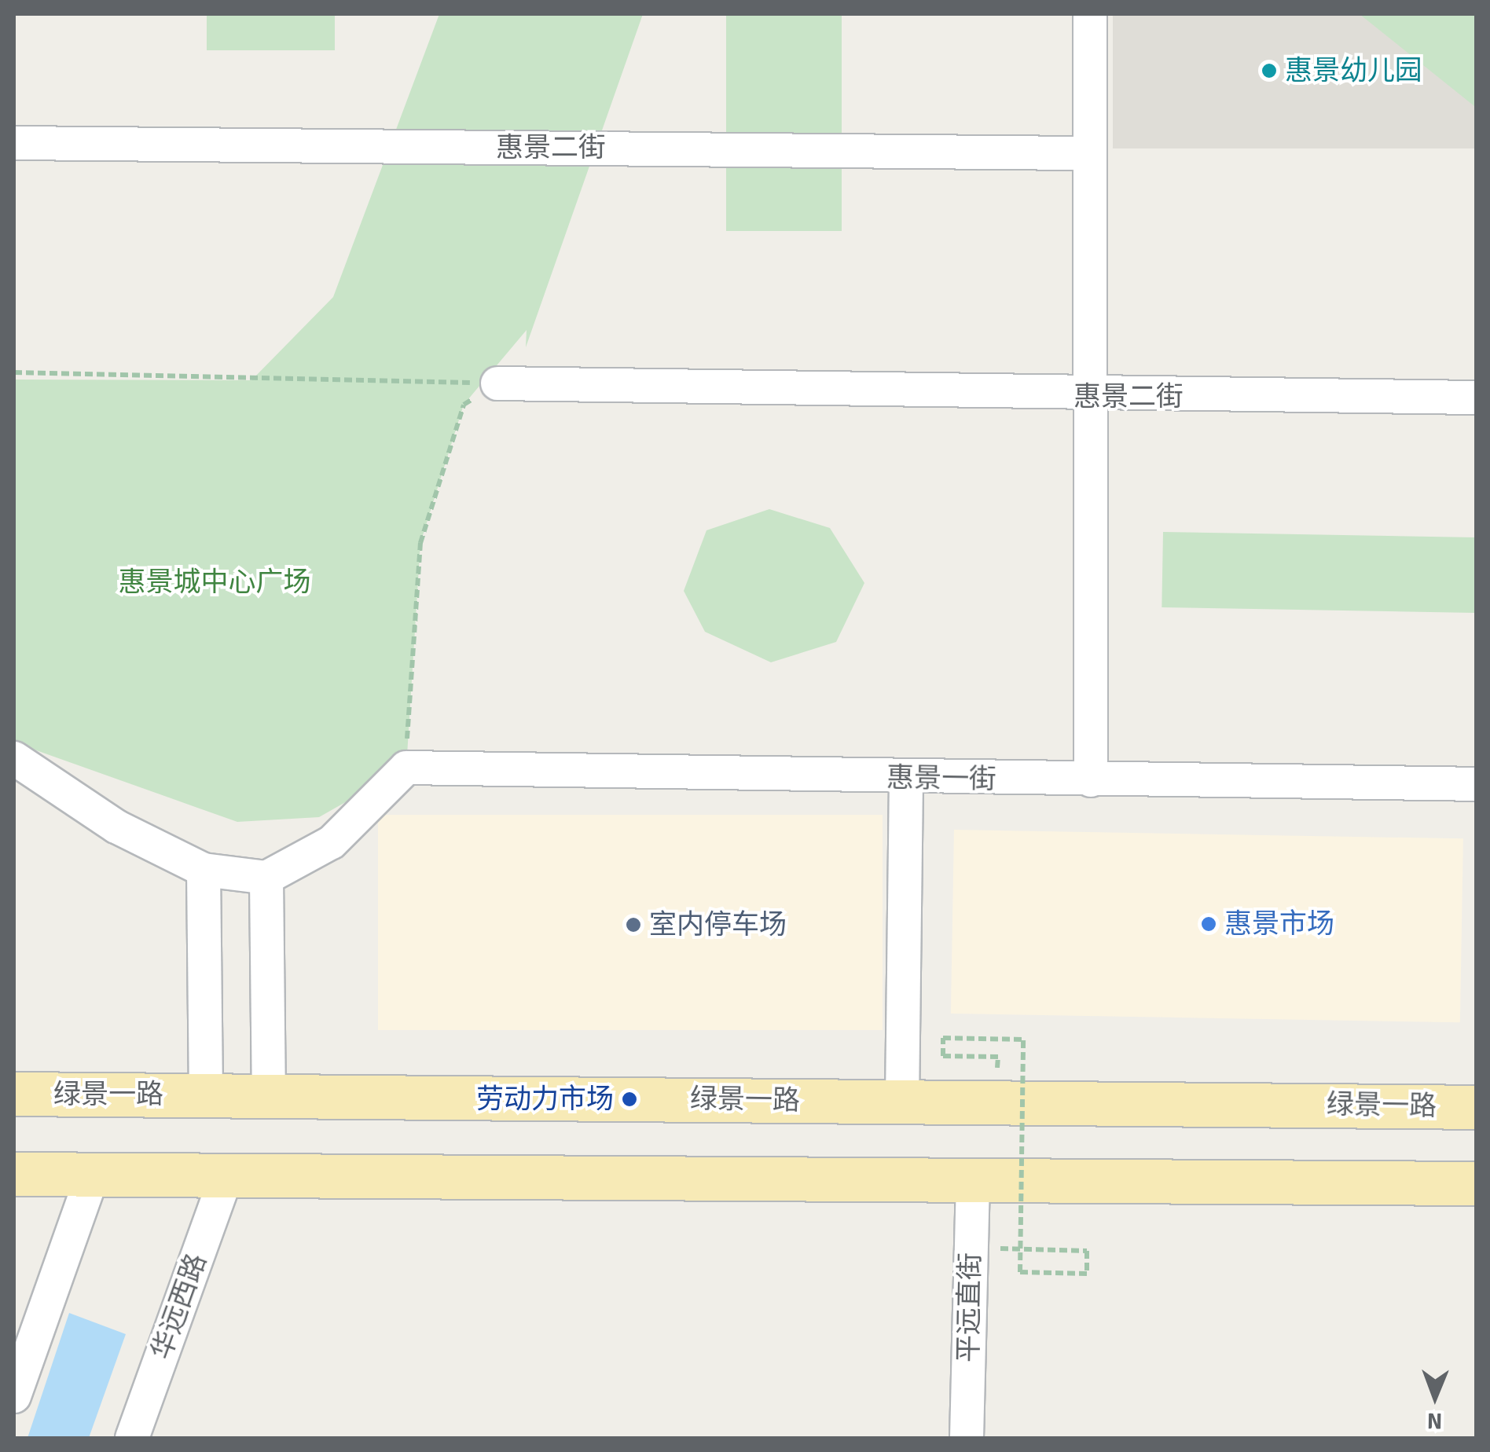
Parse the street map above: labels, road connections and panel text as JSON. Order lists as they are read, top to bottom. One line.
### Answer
{"streets":{"main road":["绿景一路"],"street":["惠景二街","惠景一街","华远西路","平远直街"]},"parks":["惠景城中心广场"],"places":["惠景幼儿园","惠景市场","室内停车场","劳动力市场"],"north":"bottom"}
